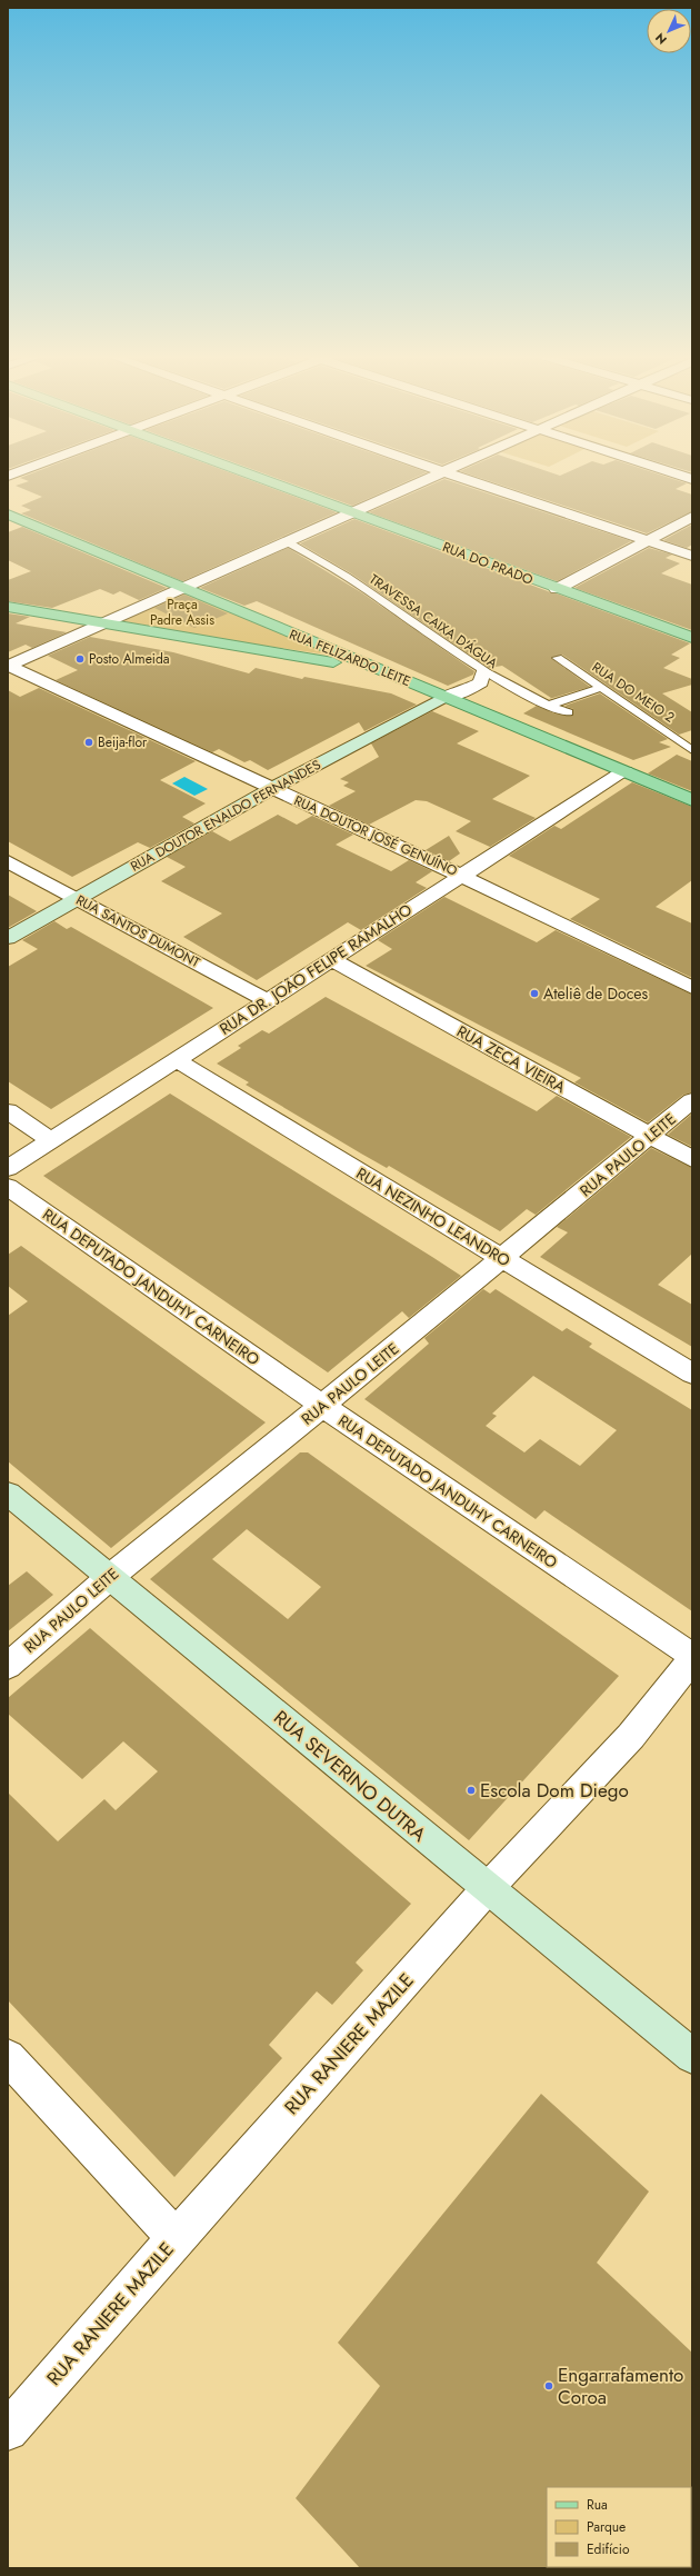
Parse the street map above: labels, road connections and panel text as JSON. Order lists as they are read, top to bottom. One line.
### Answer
{"streets":{"main road":["RUA DO PRADO","RUA FELIZARDO LEITE","RUA DOUTOR ENALDO FERNANDES","RUA SEVERINO DUTRA"],"street":["RUA DOUTOR JOSÉ GENUÍNO","RUA SANTOS DUMONT","RUA DR. JOÃO FELIPE RAMALHO","RUA ZECA VIEIRA","RUA PAULO LEITE","RUA NEZINHO LEANDRO","RUA DEPUTADO JANDUHY CARNEIRO","RUA RANIERE MAZILE"],"lane":["TRAVESSA CAIXA D'ÁGUA","RUA DO MEIO 2"]},"crossings":[["RUA FELIZARDO LEITE","RUA DOUTOR ENALDO FERNANDES"],["RUA FELIZARDO LEITE","RUA DR. JOÃO FELIPE RAMALHO"],["RUA DOUTOR ENALDO FERNANDES","RUA DOUTOR JOSÉ GENUÍNO"],["RUA DOUTOR ENALDO FERNANDES","RUA SANTOS DUMONT"],["RUA DOUTOR JOSÉ GENUÍNO","RUA DR. JOÃO FELIPE RAMALHO"],["RUA SANTOS DUMONT","RUA DR. JOÃO FELIPE RAMALHO"],["RUA DR. JOÃO FELIPE RAMALHO","RUA ZECA VIEIRA"],["RUA DR. JOÃO FELIPE RAMALHO","RUA NEZINHO LEANDRO"],["RUA ZECA VIEIRA","RUA PAULO LEITE"],["RUA PAULO LEITE","RUA NEZINHO LEANDRO"],["RUA PAULO LEITE","RUA DEPUTADO JANDUHY CARNEIRO"],["RUA PAULO LEITE","RUA SEVERINO DUTRA"],["RUA DEPUTADO JANDUHY CARNEIRO","RUA RANIERE MAZILE"],["RUA SEVERINO DUTRA","RUA RANIERE MAZILE"]],"parks":["Praça Padre Assis"],"places":["Posto Almeida","Beija-flor","Ateliê de Doces","Escola Dom Diego","Engarrafamento Coroa"],"legend":["Rua","Parque","Edifício"],"north":"bottom left"}
